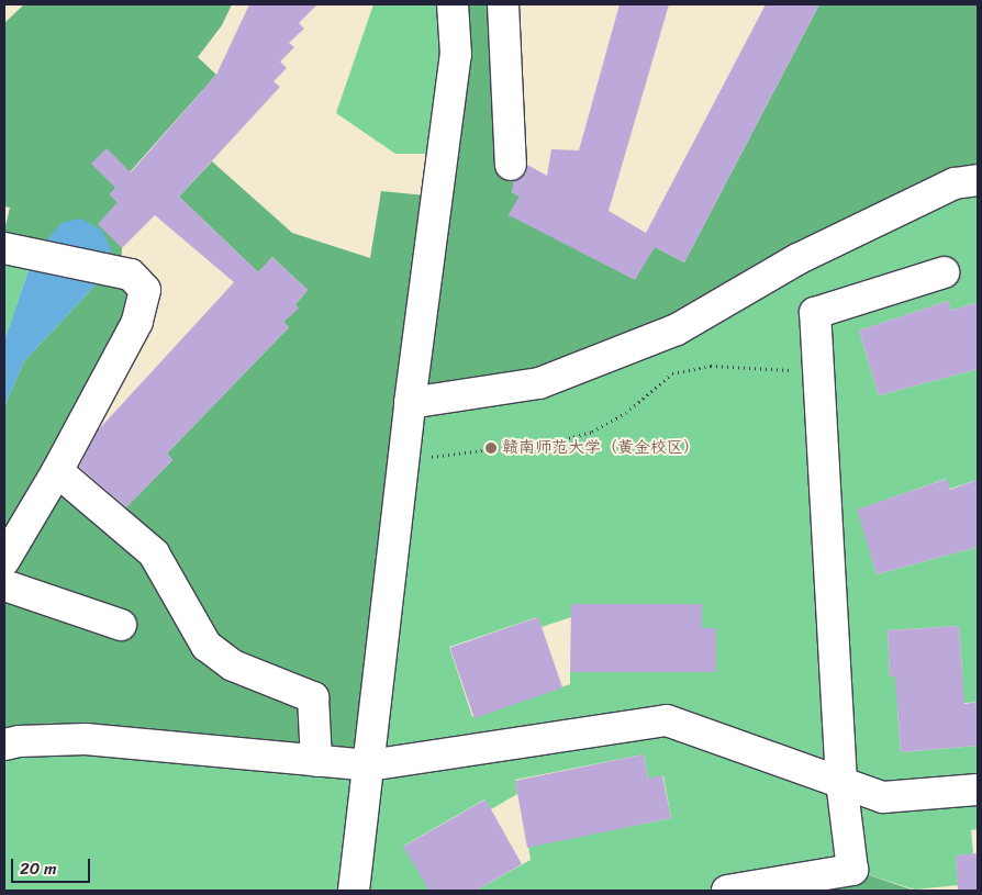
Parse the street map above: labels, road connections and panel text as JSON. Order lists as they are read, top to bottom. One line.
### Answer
{"places":["赣南师范大学（黄金校区）"],"scale_bar":"20 m"}
